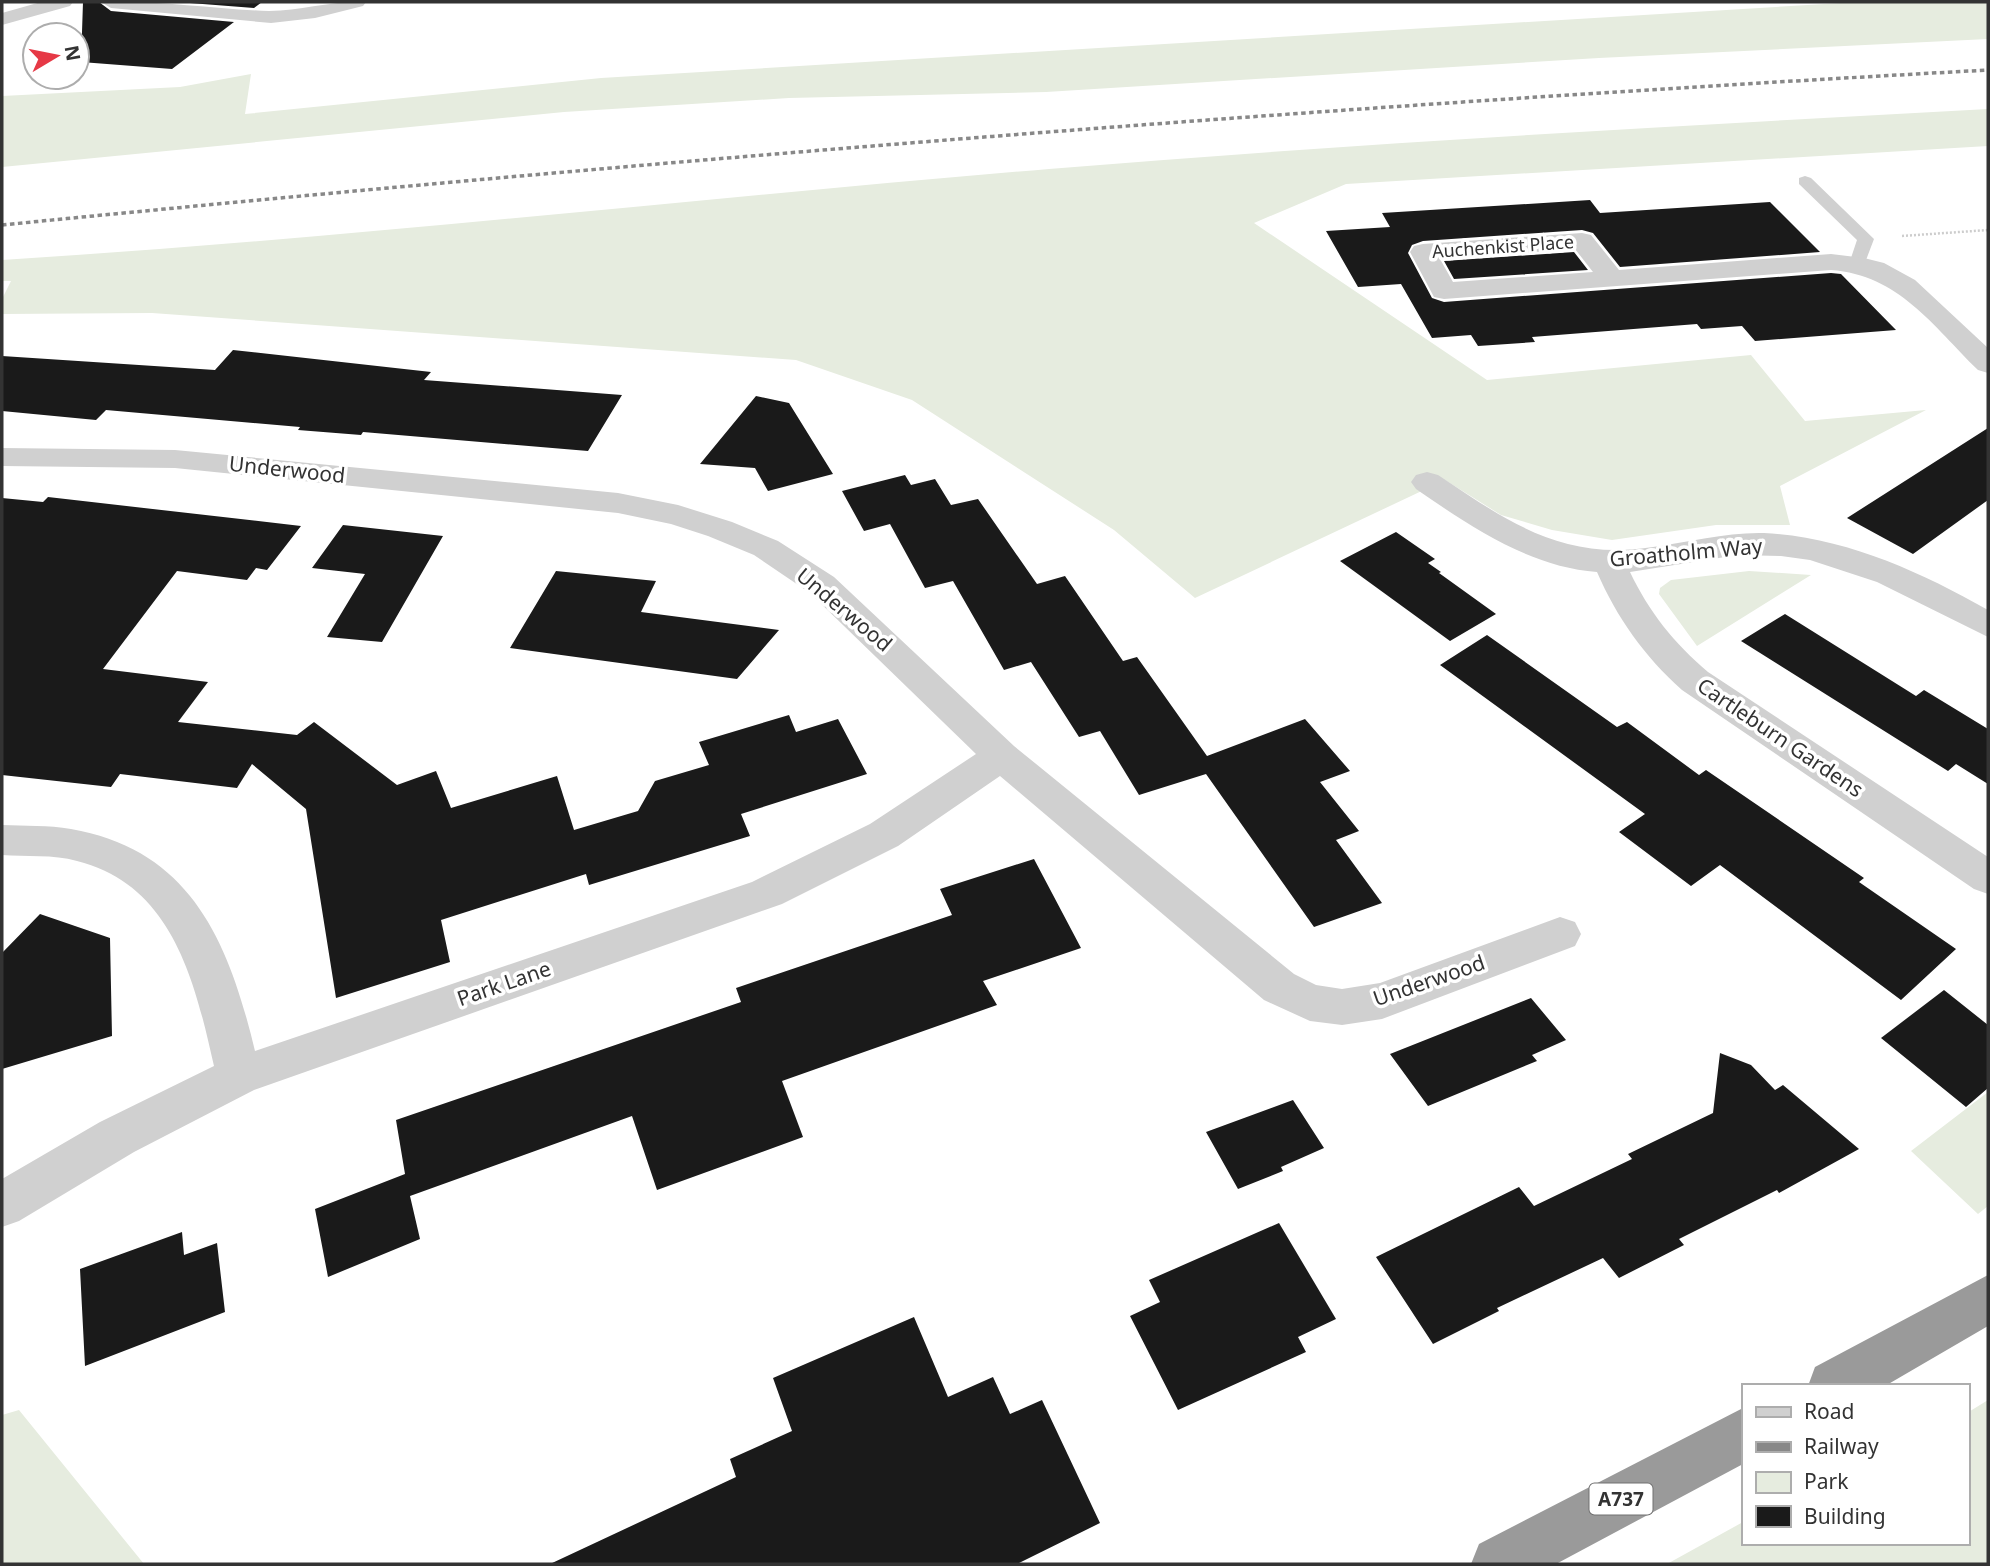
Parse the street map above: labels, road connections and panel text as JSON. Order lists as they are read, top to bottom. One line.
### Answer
{"streets":{"highway":["A737"],"street":["Auchenkist Place","Underwood","Groatholm Way","Cartleburn Gardens","Park Lane"]},"crossings":[["Underwood","Park Lane"],["Groatholm Way","Cartleburn Gardens"]],"legend":["Road","Railway","Park","Building"],"north":"right"}
